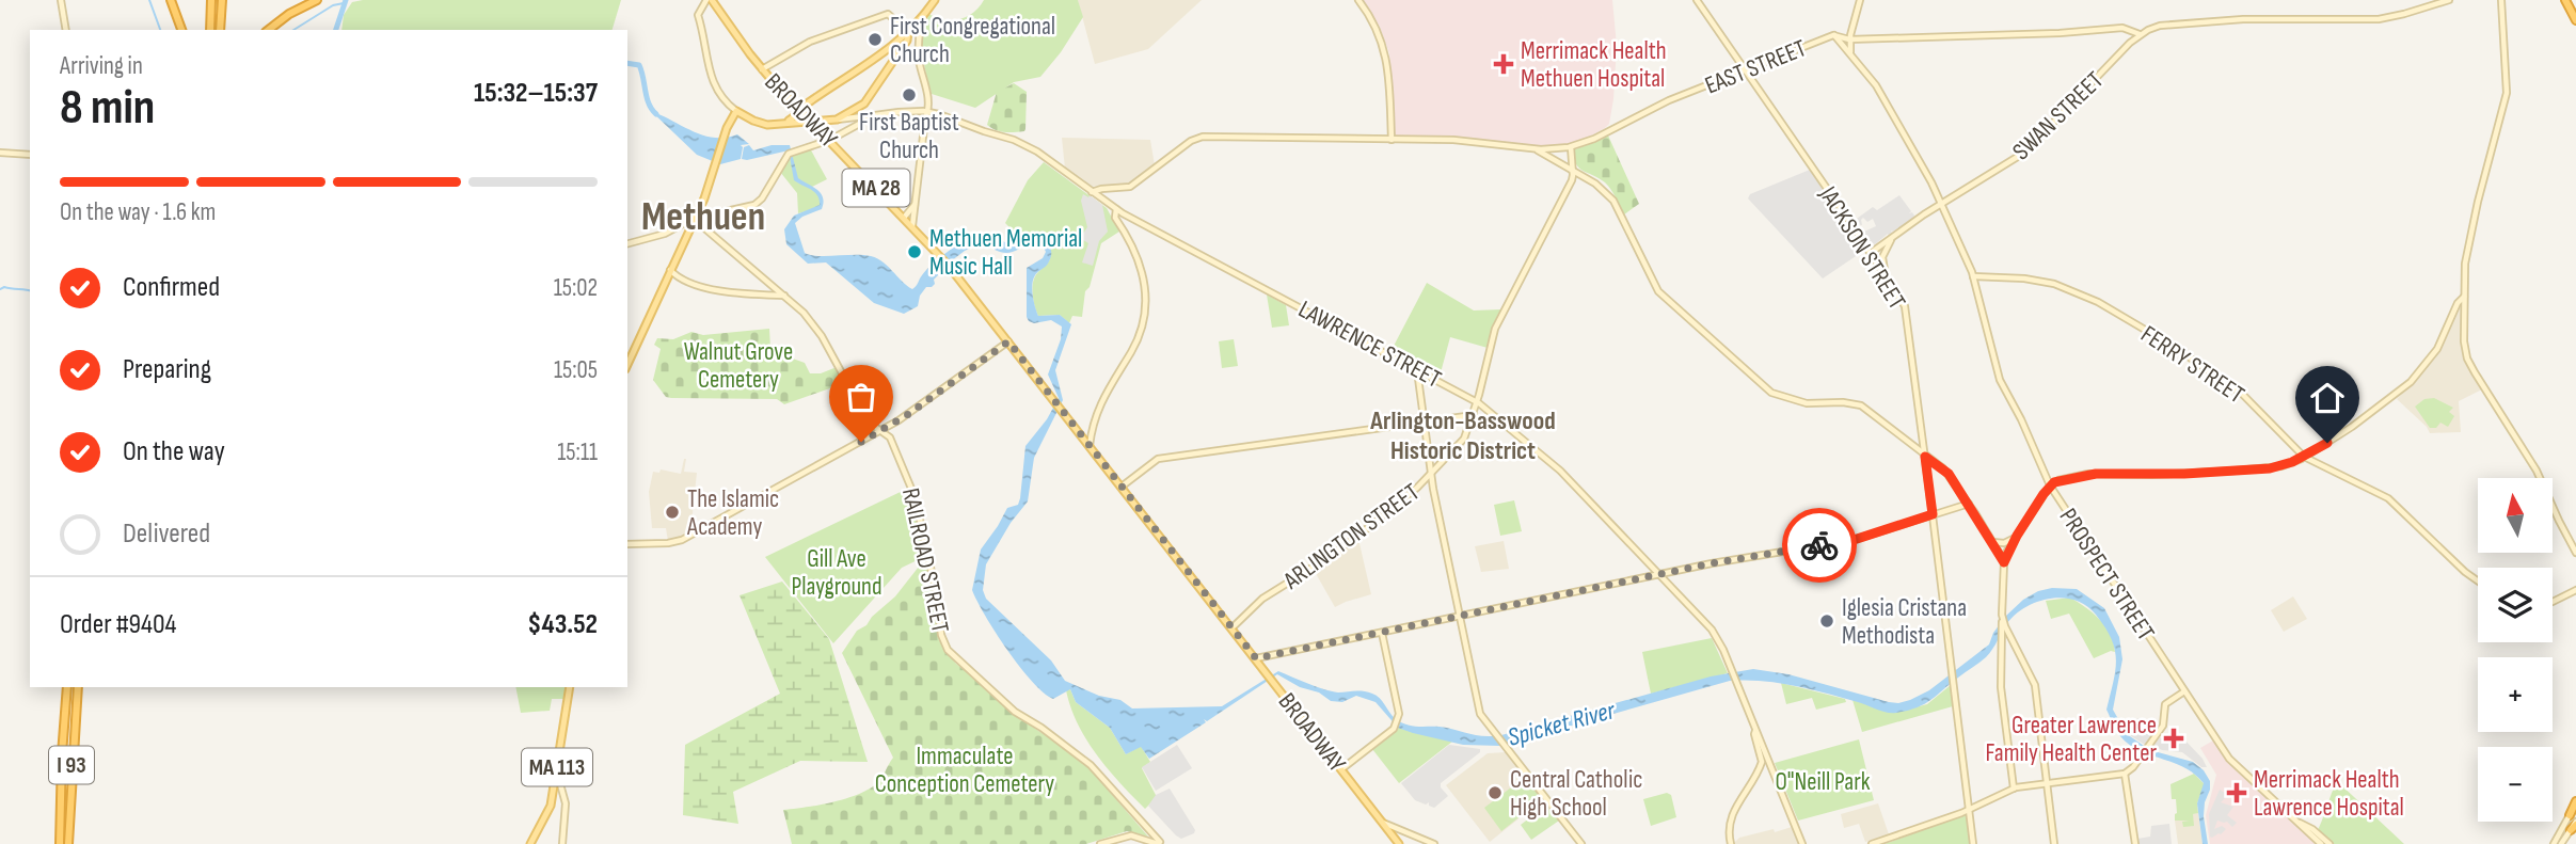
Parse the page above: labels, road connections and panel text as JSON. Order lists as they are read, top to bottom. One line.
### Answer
{"streets":{"highway":["I 93"],"main road":["EAST STREET","BROADWAY","SWAN STREET","MA 28","JACKSON STREET","LAWRENCE STREET","FERRY STREET","ARLINGTON STREET","RAILROAD STREET","PROSPECT STREET","MA 113"]},"crossings":[["EAST STREET","SWAN STREET"],["EAST STREET","JACKSON STREET"],["EAST STREET","LAWRENCE STREET"],["EAST STREET","ARLINGTON STREET"],["EAST STREET","PROSPECT STREET"],["BROADWAY","ARLINGTON STREET"],["SWAN STREET","JACKSON STREET"],["SWAN STREET","PROSPECT STREET"],["LAWRENCE STREET","ARLINGTON STREET"],["FERRY STREET","PROSPECT STREET"]],"districts":["Methuen","Arlington-Basswood Historic District"],"water":["Spicket River"],"parks":["Walnut Grove Cemetery","Gill Ave Playground","Immaculate Conception Cemetery","O\"Neill Park"],"places":{"other":["First Congregational Church","First Baptist Church","Methuen Memorial Music Hall","The Islamic Academy","Iglesia Cristana Methodista","Central Catholic High School"],"health":["Merrimack Health Methuen Hospital","Greater Lawrence Family Health Center","Merrimack Health Lawrence Hospital"]},"north":"top","page":{"heading":["8 min","Arriving in","15:32–15:37"],"panel":["Order #9404","$43.52"],"bar":"On the way · 1.6 km","list":[["Confirmed","15:02"],["Preparing","15:05"],["On the way","15:11"],"Delivered"],"map_buttons":["+","−"]}}
